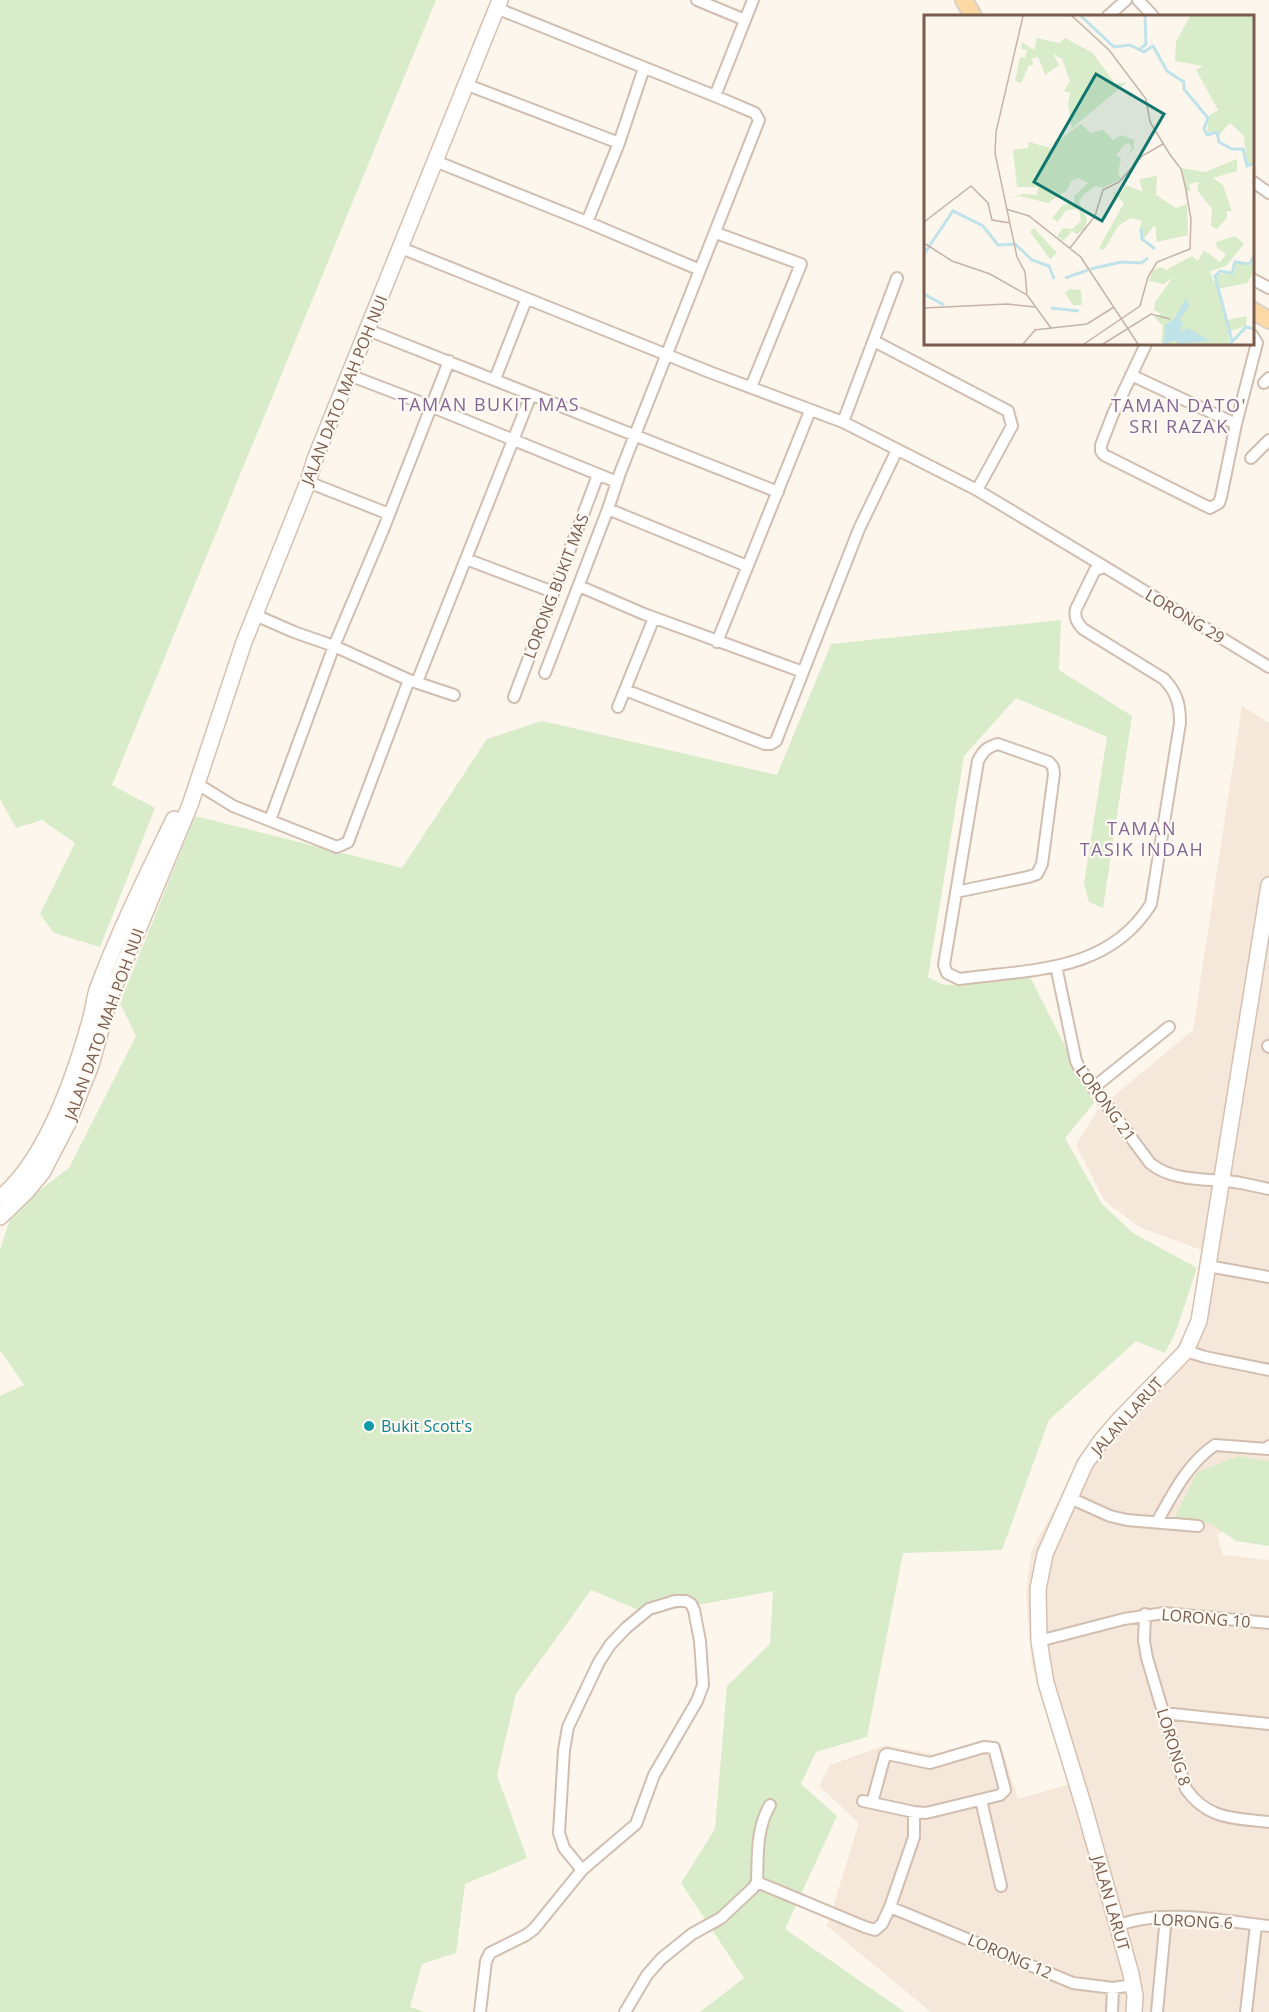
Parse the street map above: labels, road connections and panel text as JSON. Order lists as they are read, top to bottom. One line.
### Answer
{"streets":{"street":["JALAN DATO MAH POH NUI","LORONG BUKIT MAS","LORONG 29","LORONG 21","JALAN LARUT","LORONG 10","LORONG 8","LORONG 6","LORONG 12"]},"crossings":[["JALAN DATO MAH POH NUI","LORONG 29"],["LORONG 21","JALAN LARUT"],["JALAN LARUT","LORONG 10"],["JALAN LARUT","LORONG 6"],["JALAN LARUT","LORONG 12"],["LORONG 10","LORONG 8"]],"districts":["TAMAN BUKIT MAS","TAMAN DATO' SRI RAZAK","TAMAN TASIK INDAH"],"places":["Bukit Scott's"]}
